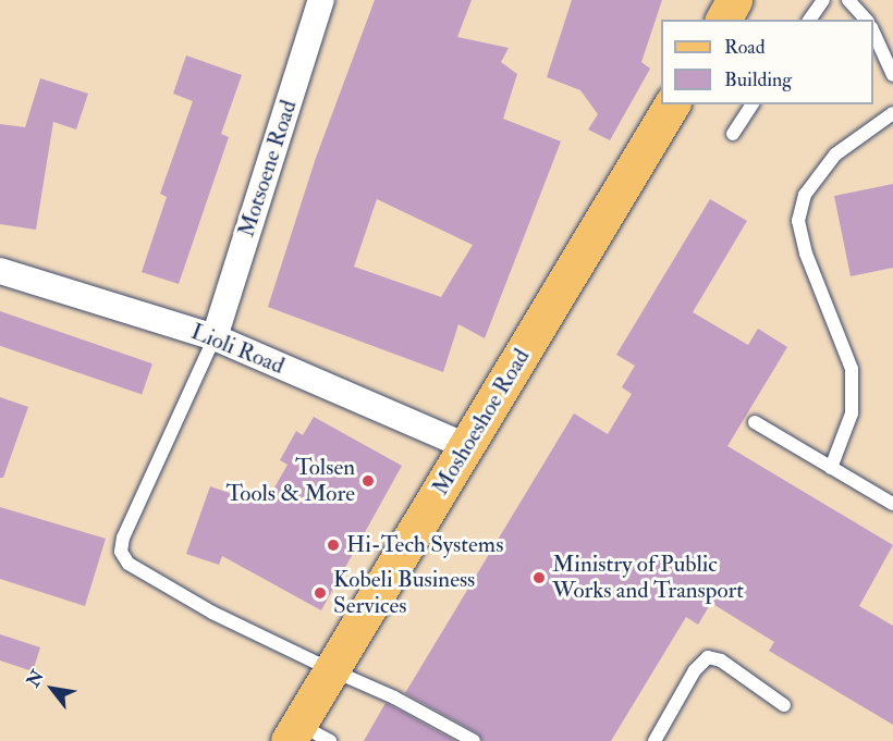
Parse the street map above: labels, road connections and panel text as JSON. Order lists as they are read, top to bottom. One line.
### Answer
{"streets":{"main road":["Moshoeshoe Road"],"street":["Motsoene Road","Lioli Road"]},"crossings":[["Motsoene Road","Lioli Road"],["Lioli Road","Moshoeshoe Road"]],"places":["Tolsen Tools & More","Hi-Tech Systems","Ministry of Public Works and Transport","Kobeli Business Services"],"legend":["Road","Building"],"north":"top left"}
